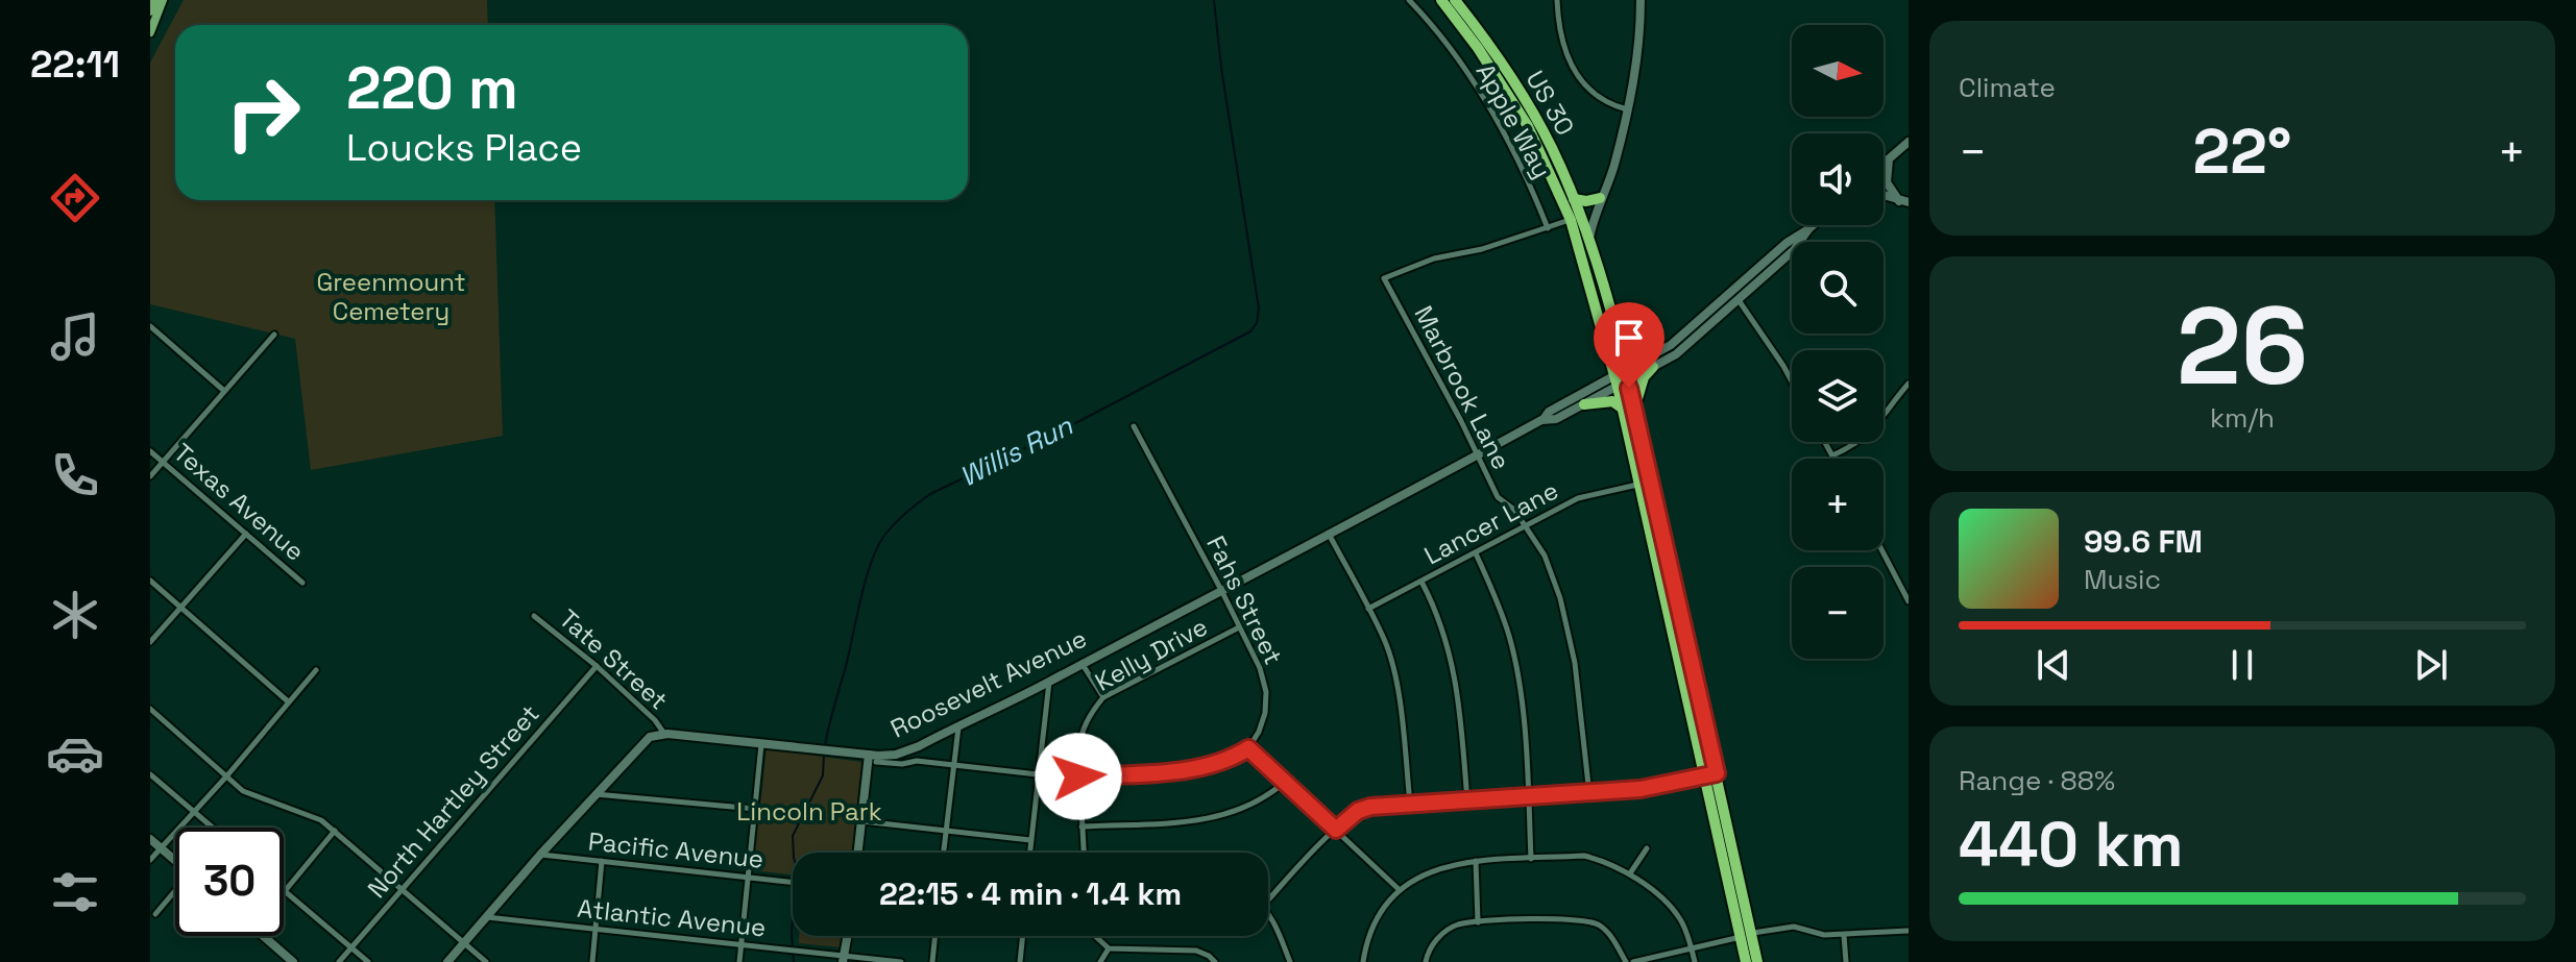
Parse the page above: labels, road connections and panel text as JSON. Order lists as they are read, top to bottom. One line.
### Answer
{"streets":{"highway":["US 30"],"main road":["Roosevelt Avenue"],"street":["Apple Way","Marbrook Lane","Texas Avenue","Lancer Lane","Fahs Street","Kelly Drive","Tate Street","North Hartley Street","Pacific Avenue","Atlantic Avenue"]},"crossings":[["US 30","Lancer Lane"],["US 30","Roosevelt Avenue"],["Apple Way","Marbrook Lane"],["Marbrook Lane","Lancer Lane"],["Marbrook Lane","Roosevelt Avenue"],["Fahs Street","Kelly Drive"],["Fahs Street","Roosevelt Avenue"],["Tate Street","Roosevelt Avenue"],["Tate Street","North Hartley Street"]],"water":["Willis Run"],"parks":["Greenmount Cemetery","Lincoln Park"],"north":"right","page":{"tabs":"22:11","tile":["Climate",["26","km/h"],["Range · 88%","440 km"]],"map_buttons":["+","−"],"turn":["220 m","Loucks Place"],"heat":["−","22°","+"],"song":["99.6 FM","Music"],"limit":"30","trip":"22:15 · 4 min · 1.4 km"}}
